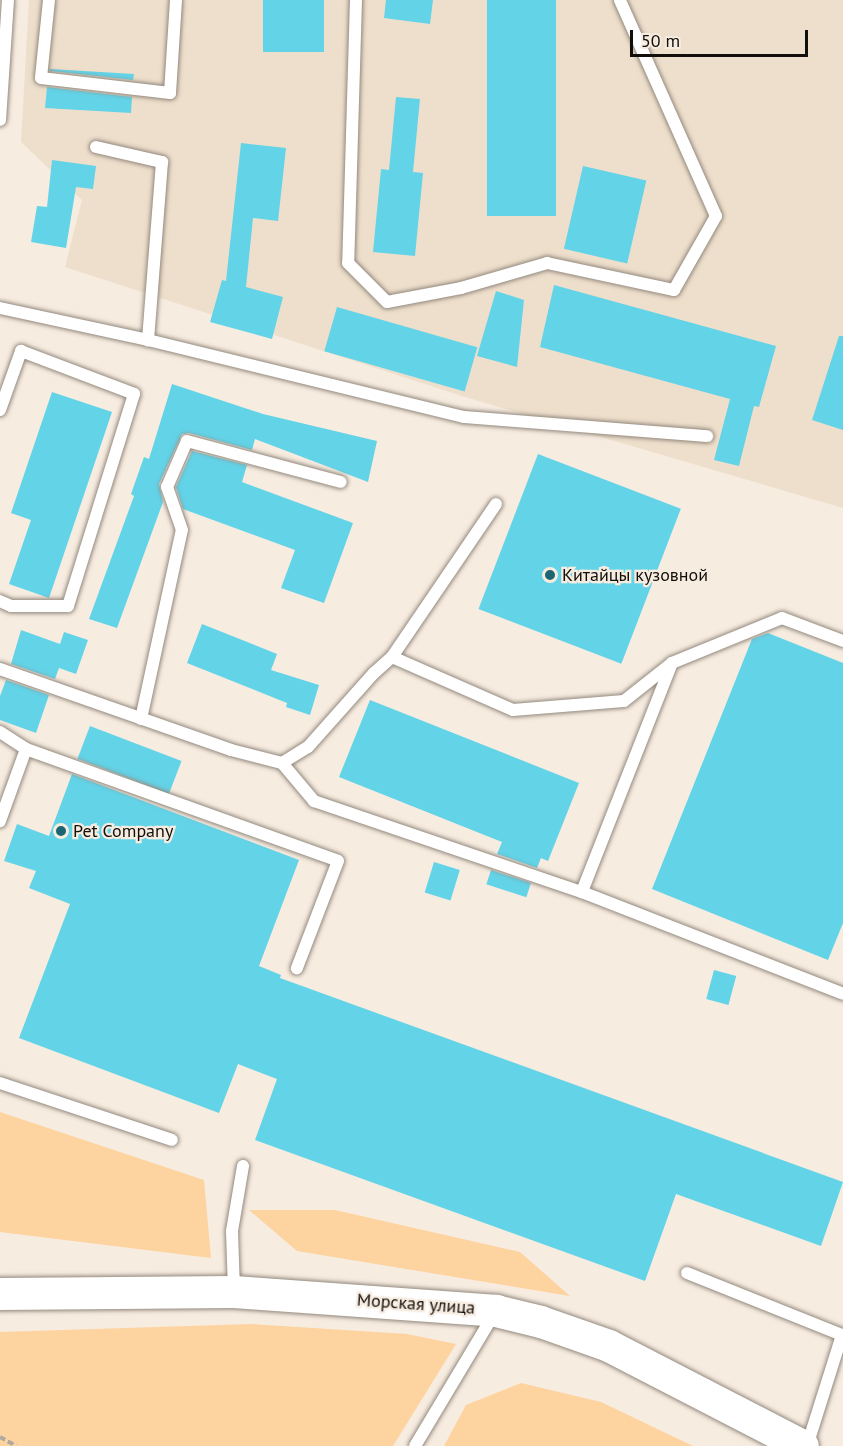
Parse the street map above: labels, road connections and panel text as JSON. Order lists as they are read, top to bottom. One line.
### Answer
{"streets":{"street":["Морская улица"]},"places":["Китайцы кузовной","Pet Company"],"scale_bar":"50 m"}
